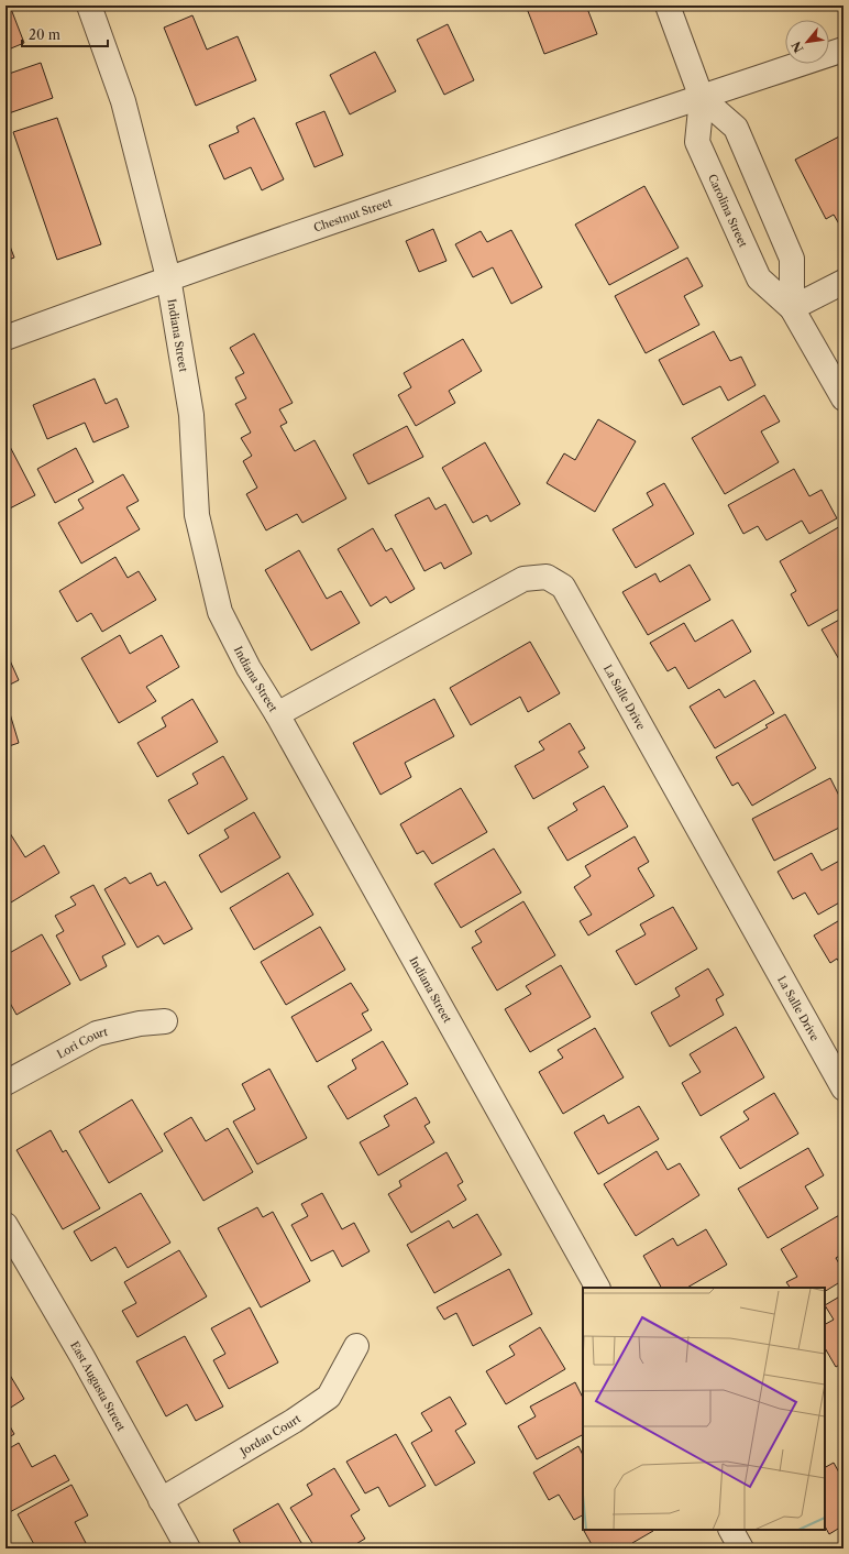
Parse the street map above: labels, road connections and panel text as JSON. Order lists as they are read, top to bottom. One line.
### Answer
{"streets":{"street":["Carolina Street","Chestnut Street","Indiana Street","La Salle Drive","Lori Court","East Augusta Street","Jordan Court"]},"crossings":[["Carolina Street","Chestnut Street"],["Chestnut Street","Indiana Street"],["Indiana Street","La Salle Drive"],["East Augusta Street","Jordan Court"]],"scale_bar":"20 m","north":"bottom left"}
